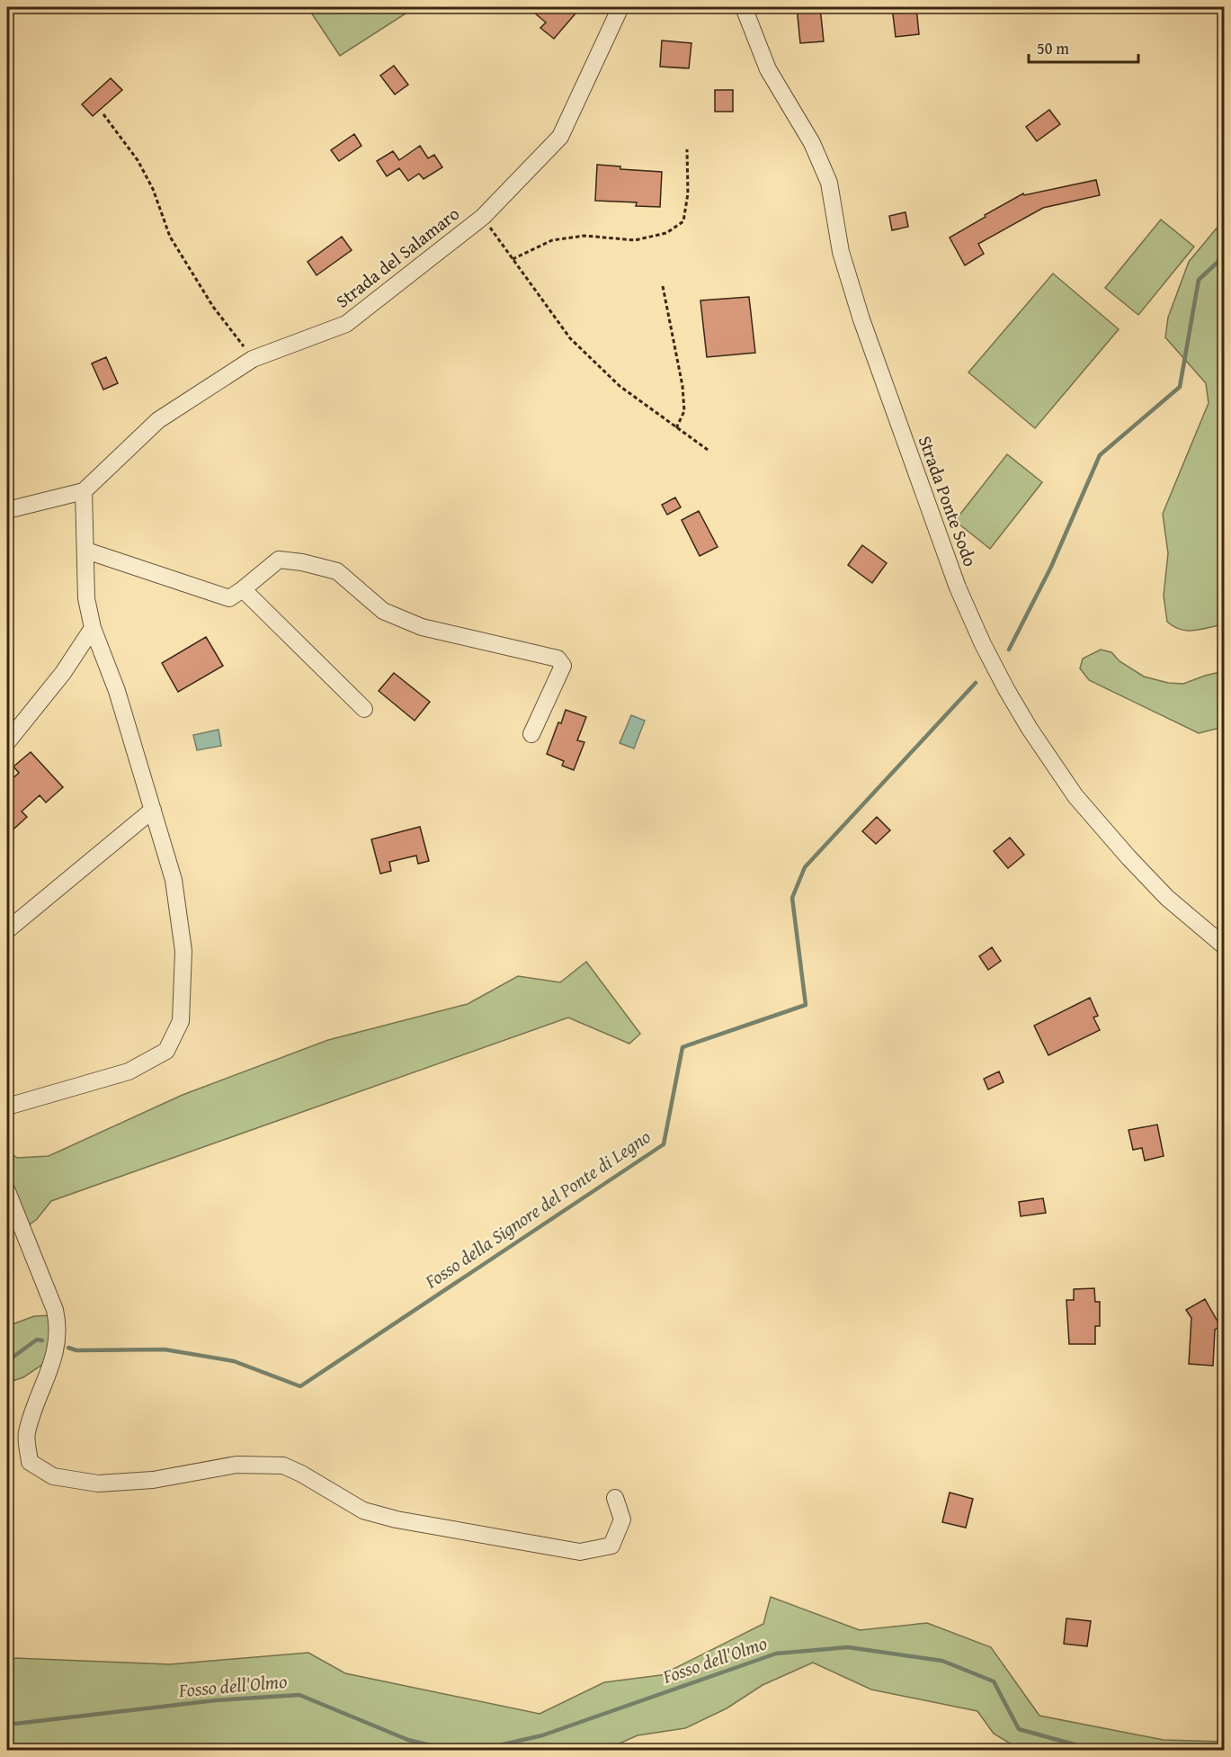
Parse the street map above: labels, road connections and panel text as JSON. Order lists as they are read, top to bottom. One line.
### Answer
{"streets":{"street":["Strada del Salamaro","Strada Ponte Sodo"]},"water":["Fosso della Signore del Ponte di Legno","Fosso dell'Olmo"],"scale_bar":"50 m"}
